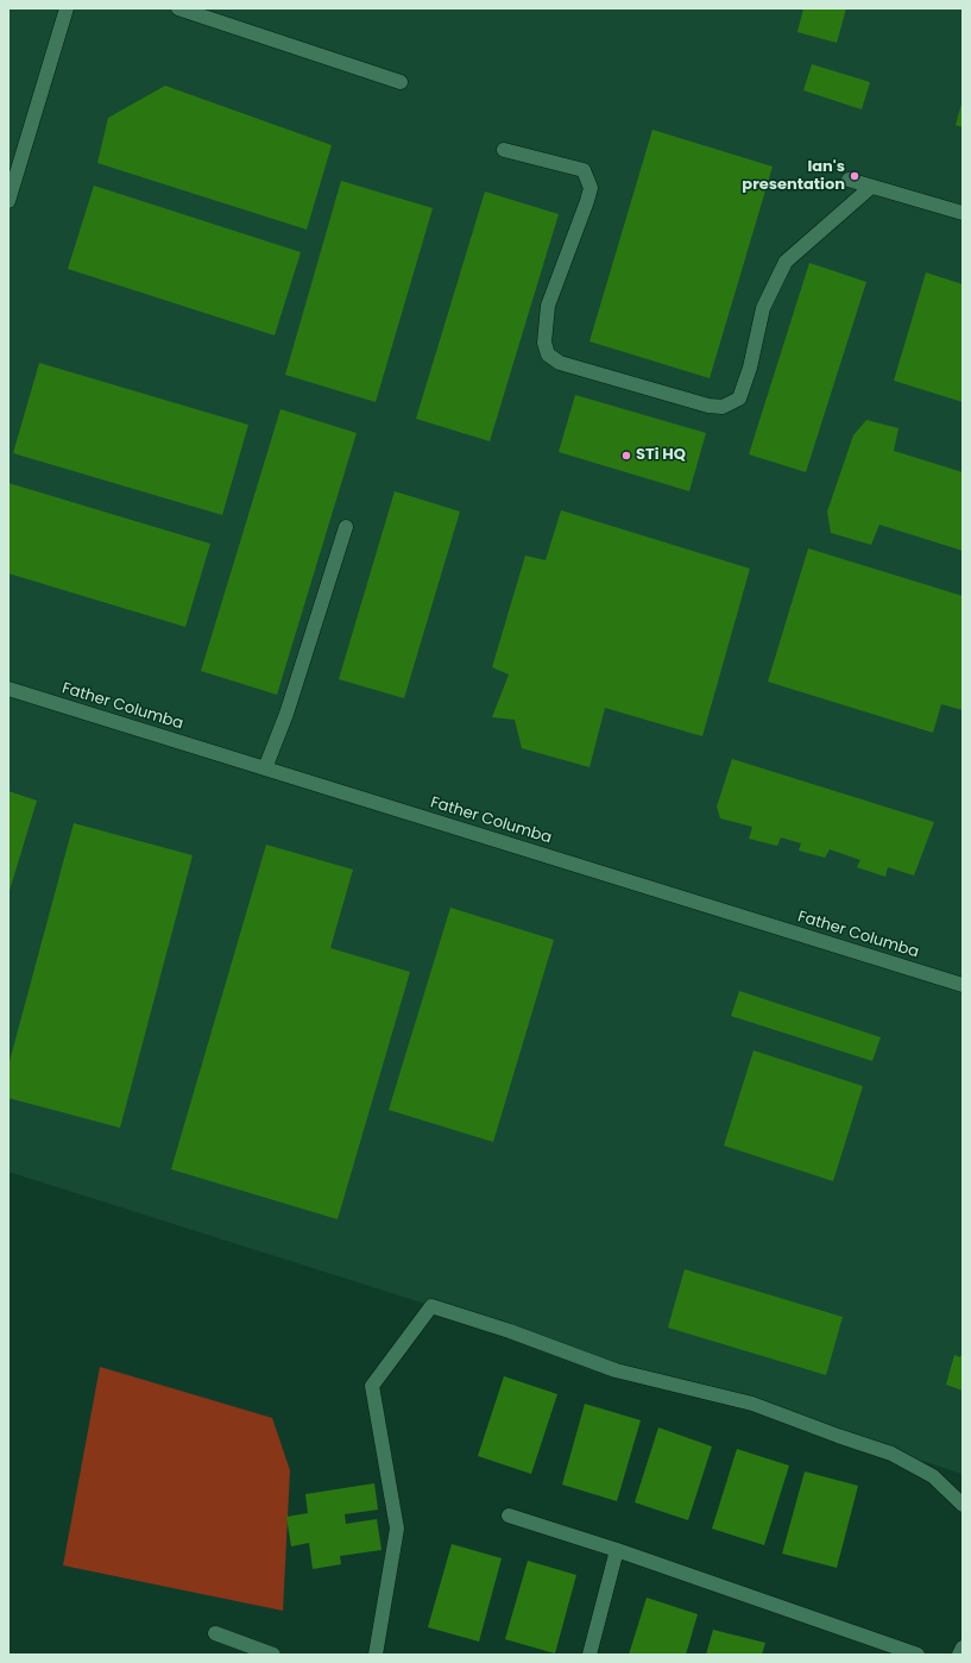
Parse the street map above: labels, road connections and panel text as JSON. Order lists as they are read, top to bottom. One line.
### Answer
{"streets":{"street":["Father Columba"]},"places":["Ian's presentation","STi HQ"]}
